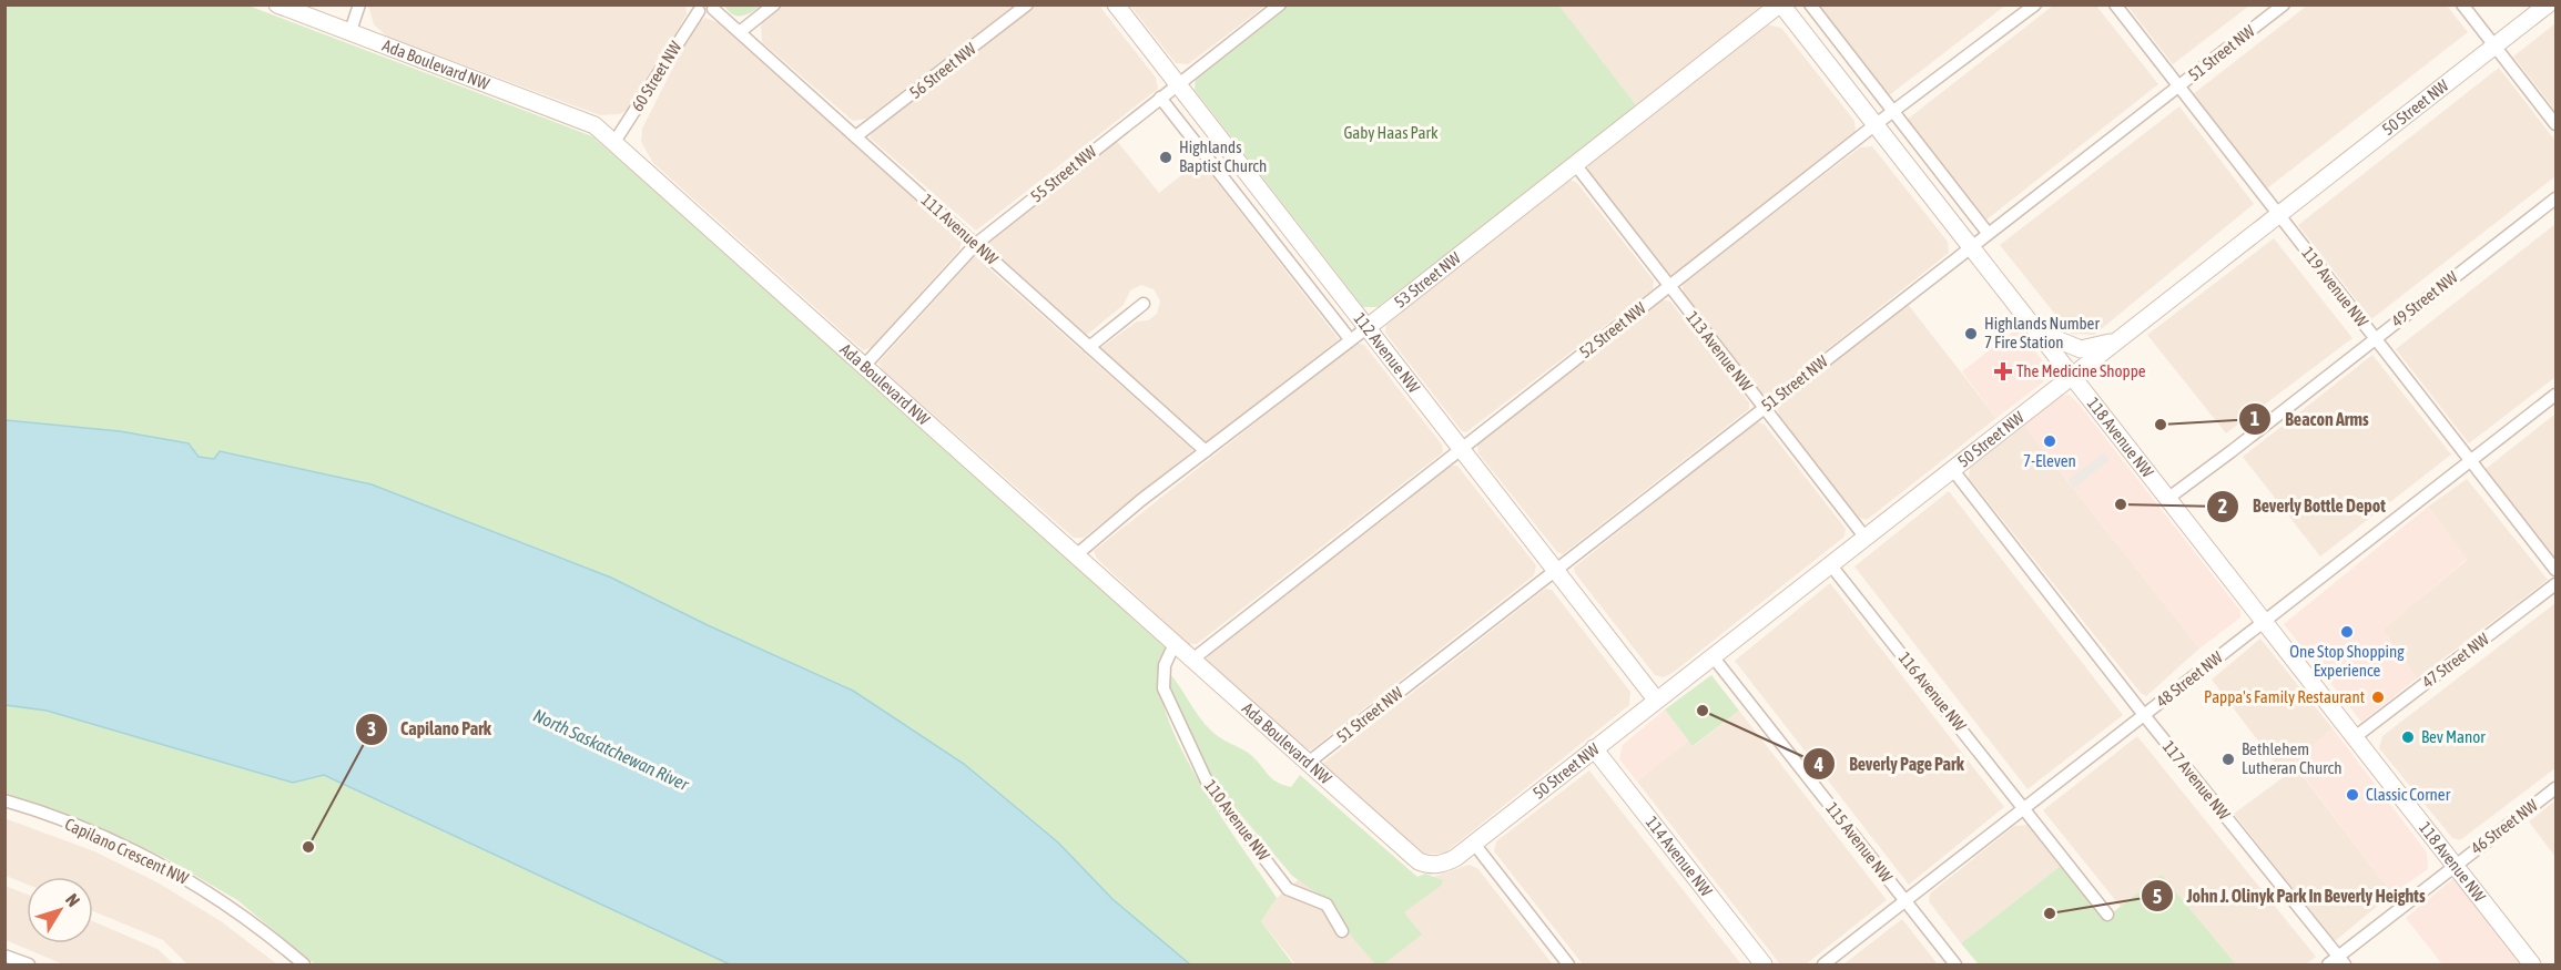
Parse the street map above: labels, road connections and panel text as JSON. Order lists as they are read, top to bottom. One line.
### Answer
{"streets":{"main road":["Ada Boulevard NW","50 Street NW","53 Street NW","112 Avenue NW","118 Avenue NW","114 Avenue NW"],"street":["51 Street NW","56 Street NW","60 Street NW","55 Street NW","111 Avenue NW","119 Avenue NW","49 Street NW","52 Street NW","113 Avenue NW","47 Street NW","48 Street NW","116 Avenue NW","117 Avenue NW","110 Avenue NW","46 Street NW","115 Avenue NW","Capilano Crescent NW"]},"crossings":[["51 Street NW","Ada Boulevard NW"],["51 Street NW","119 Avenue NW"],["51 Street NW","113 Avenue NW"],["51 Street NW","112 Avenue NW"],["51 Street NW","118 Avenue NW"],["Ada Boulevard NW","60 Street NW"],["Ada Boulevard NW","50 Street NW"],["Ada Boulevard NW","55 Street NW"],["Ada Boulevard NW","53 Street NW"],["Ada Boulevard NW","52 Street NW"],["Ada Boulevard NW","110 Avenue NW"],["56 Street NW","111 Avenue NW"],["50 Street NW","119 Avenue NW"],["50 Street NW","113 Avenue NW"],["50 Street NW","112 Avenue NW"],["50 Street NW","118 Avenue NW"],["50 Street NW","116 Avenue NW"],["50 Street NW","117 Avenue NW"],["50 Street NW","115 Avenue NW"],["50 Street NW","114 Avenue NW"],["55 Street NW","111 Avenue NW"],["55 Street NW","112 Avenue NW"],["111 Avenue NW","53 Street NW"],["53 Street NW","113 Avenue NW"],["53 Street NW","112 Avenue NW"],["53 Street NW","118 Avenue NW"],["119 Avenue NW","49 Street NW"],["119 Avenue NW","48 Street NW"],["49 Street NW","118 Avenue NW"],["52 Street NW","113 Avenue NW"],["52 Street NW","112 Avenue NW"],["52 Street NW","118 Avenue NW"],["118 Avenue NW","47 Street NW"],["118 Avenue NW","48 Street NW"],["118 Avenue NW","46 Street NW"],["48 Street NW","116 Avenue NW"],["48 Street NW","117 Avenue NW"],["48 Street NW","115 Avenue NW"],["117 Avenue NW","46 Street NW"]],"water":["North Saskatchewan River"],"parks":["Gaby Haas Park"],"places":{"other":["Highlands Baptist Church","Highlands Number 7 Fire Station","Beacon Arms","7-Eleven","Beverly Bottle Depot","One Stop Shopping Experience","Pappa's Family Restaurant","Beverly Page Park","Bev Manor","Bethlehem Lutheran Church","Classic Corner","Capilano Park","John J. Olinyk Park In Beverly Heights"],"health":["The Medicine Shoppe"]},"north":"top right"}
